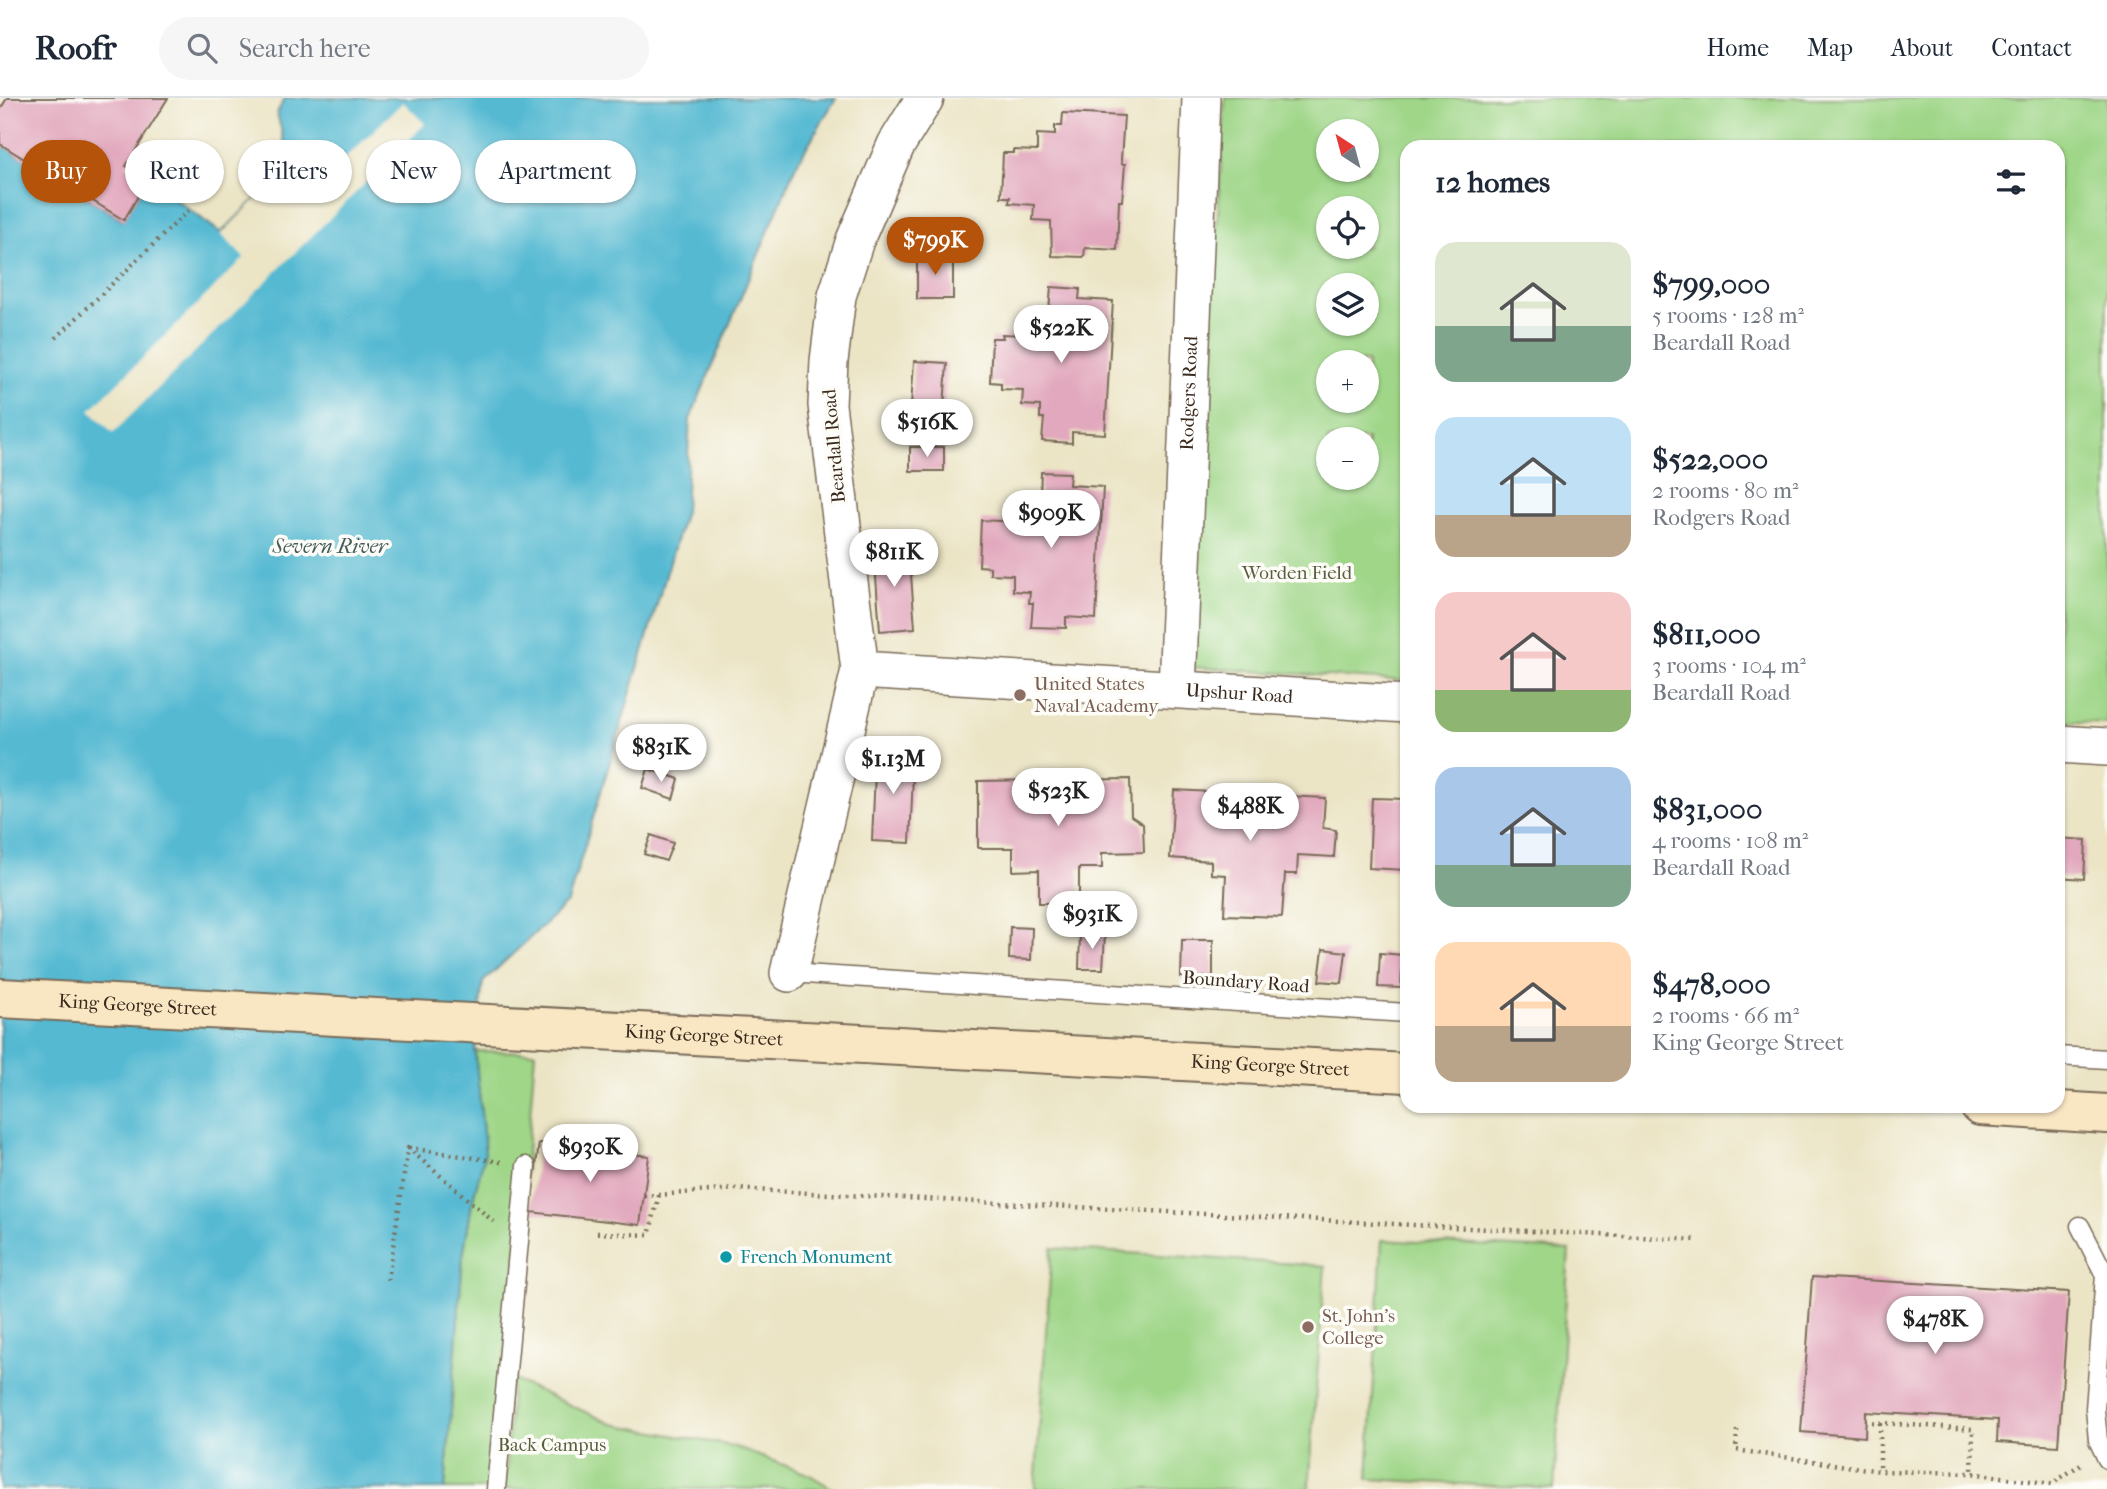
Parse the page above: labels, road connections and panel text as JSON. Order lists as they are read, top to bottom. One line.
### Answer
{"streets":{"main road":["King George Street"],"street":["Rodgers Road","Beardall Road","Upshur Road"],"lane":["Boundary Road"]},"crossings":[["Rodgers Road","Upshur Road"],["Beardall Road","Upshur Road"],["Beardall Road","Boundary Road"]],"water":["Severn River"],"parks":["Worden Field","Back Campus"],"places":["United States Naval Academy","French Monument","St. John's College"],"north":"top left","page":{"header":"Roofr","search":"Search here","nav":["Home","Map","About","Contact"],"map_buttons":["+","−"],"chip":["Buy","Rent","Filters","New","Apartment"],"heading":"12 homes","price":["$799K","$522K","$516K","$909K","$811K","$831K","$1.13M","$523K","$488K","$931K","$930K","$478K"],"list":[{"name":"$799,000","note":"5 rooms · 128 m² · Beardall Road"},{"name":"$522,000","note":"2 rooms · 80 m² · Rodgers Road"},{"name":"$811,000","note":"3 rooms · 104 m² · Beardall Road"},{"name":"$831,000","note":"4 rooms · 108 m² · Beardall Road"},{"name":"$478,000","note":"2 rooms · 66 m² · King George Street"}]}}
